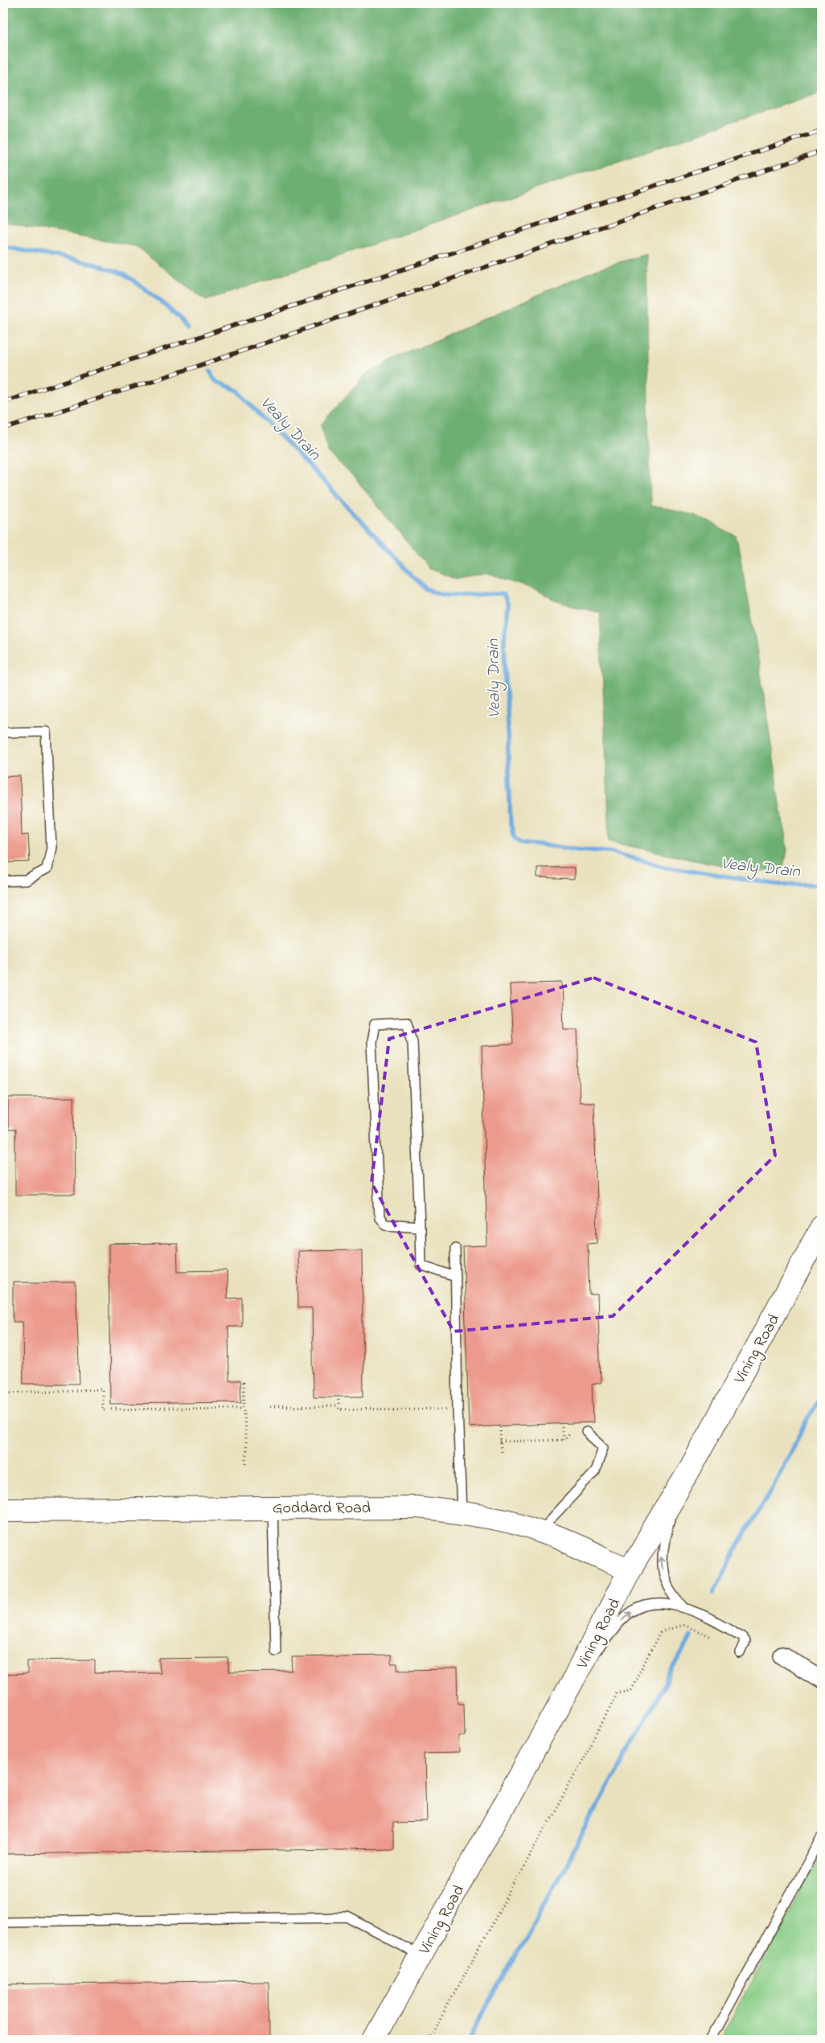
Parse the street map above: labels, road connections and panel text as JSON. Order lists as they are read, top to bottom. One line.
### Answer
{"streets":{"main road":["Vining Road","Goddard Road"]},"crossings":[["Vining Road","Goddard Road"]],"water":["Vealy Drain"]}
